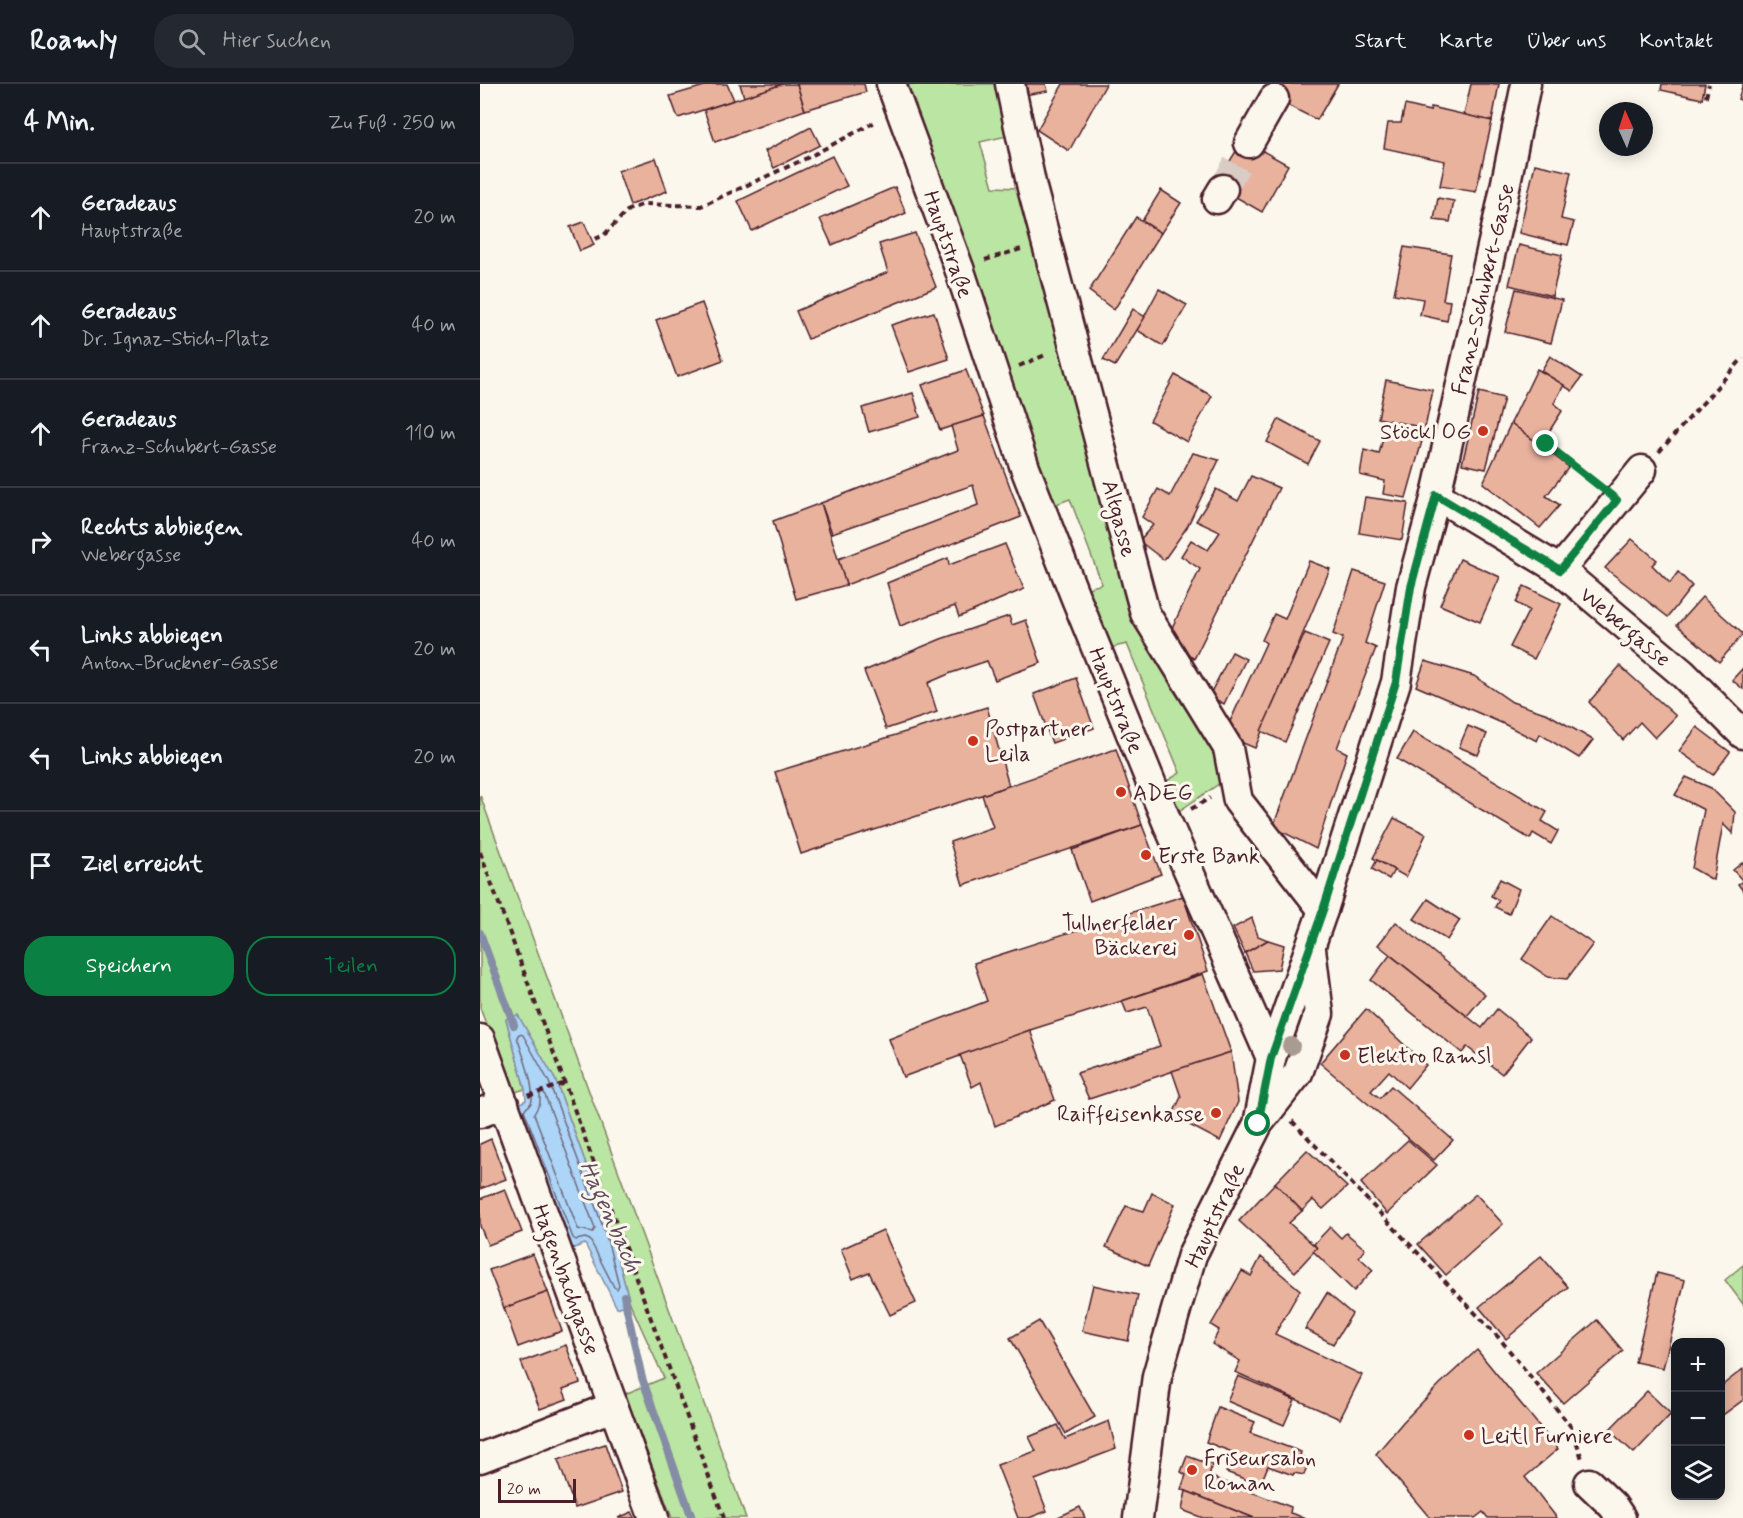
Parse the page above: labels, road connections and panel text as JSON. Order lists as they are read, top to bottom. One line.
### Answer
{"streets":{"street":["Hauptstraße","Franz-Schubert-Gasse","Altgasse","Webergasse","Hagenbachgasse"]},"crossings":[["Hauptstraße","Franz-Schubert-Gasse"],["Franz-Schubert-Gasse","Altgasse"],["Franz-Schubert-Gasse","Webergasse"]],"water":["Hagenbach"],"places":["Stöckl OG","Postpartner Leila","ADEG","Erste Bank","Tullnerfelder Bäckerei","Elektro Ramsl","Raiffeisenkasse","Leitl Furniere","Friseursalon Roman"],"scale_bar":"20 m","north":"top","page":{"header":"Roamly","search":"Hier suchen","nav":["Start","Karte","Über uns","Kontakt"],"heading":["4 Min.","Zu Fuß · 250 m"],"list":[["Geradeaus","Hauptstraße","20 m"],["Geradeaus","Dr. Ignaz-Stich-Platz","40 m"],["Geradeaus","Franz-Schubert-Gasse","110 m"],["Rechts abbiegen","Webergasse","40 m"],["Links abbiegen","Anton-Bruckner-Gasse","20 m"],["Links abbiegen","20 m"],"Ziel erreicht"],"buttons":["Speichern","Teilen"],"map_buttons":["+","−"],"scale":"20 m"}}
